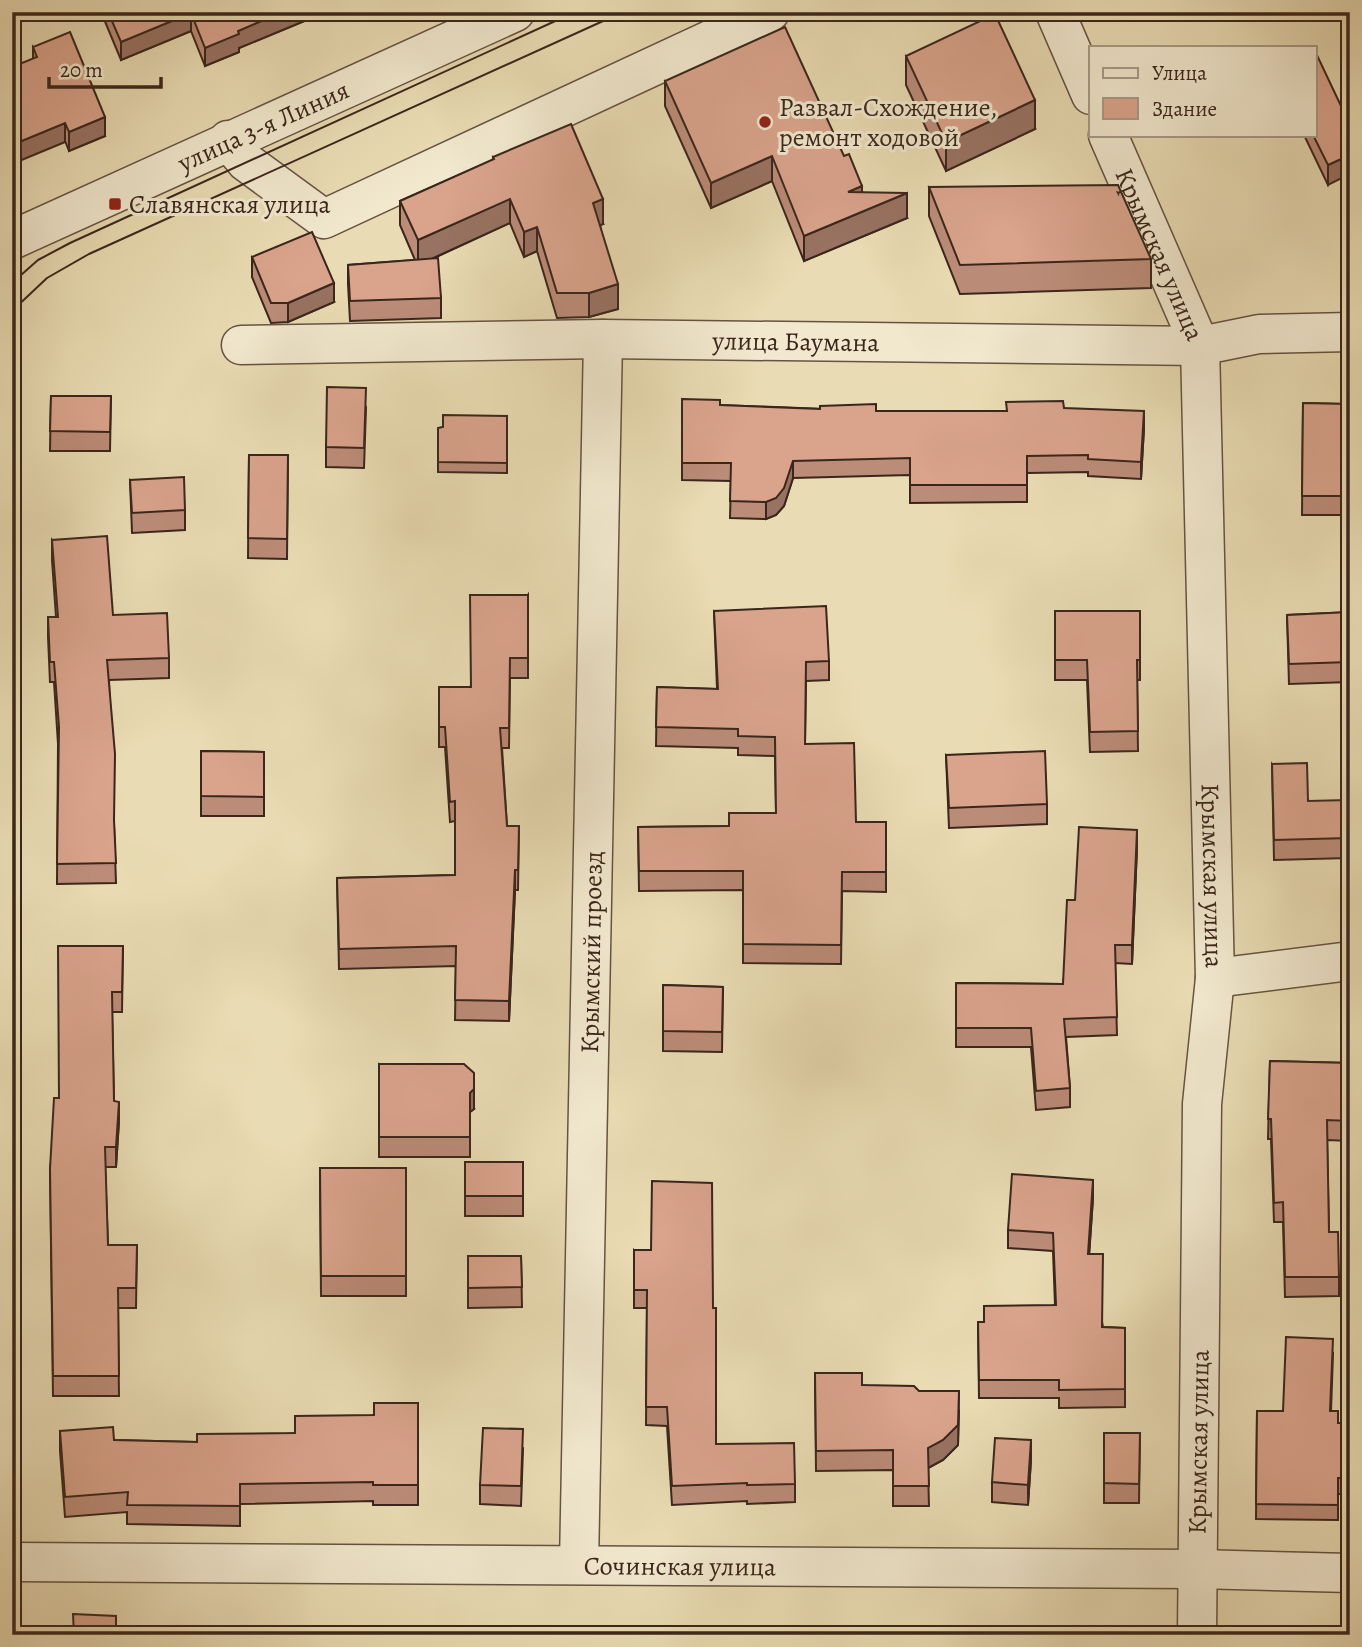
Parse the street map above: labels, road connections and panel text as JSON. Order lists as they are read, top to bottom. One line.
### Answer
{"streets":{"street":["улица 3-я Линия","Крымская улица","улица Баумана","Крымский проезд","Сочинская улица"]},"crossings":[["Крымская улица","улица Баумана"],["Крымская улица","Сочинская улица"],["улица Баумана","Крымский проезд"],["Крымский проезд","Сочинская улица"]],"places":{"other":["Развал-Схождение, ремонт ходовой"],"transit":["Славянская улица"]},"legend":["Улица","Здание"],"scale_bar":"20 m"}
